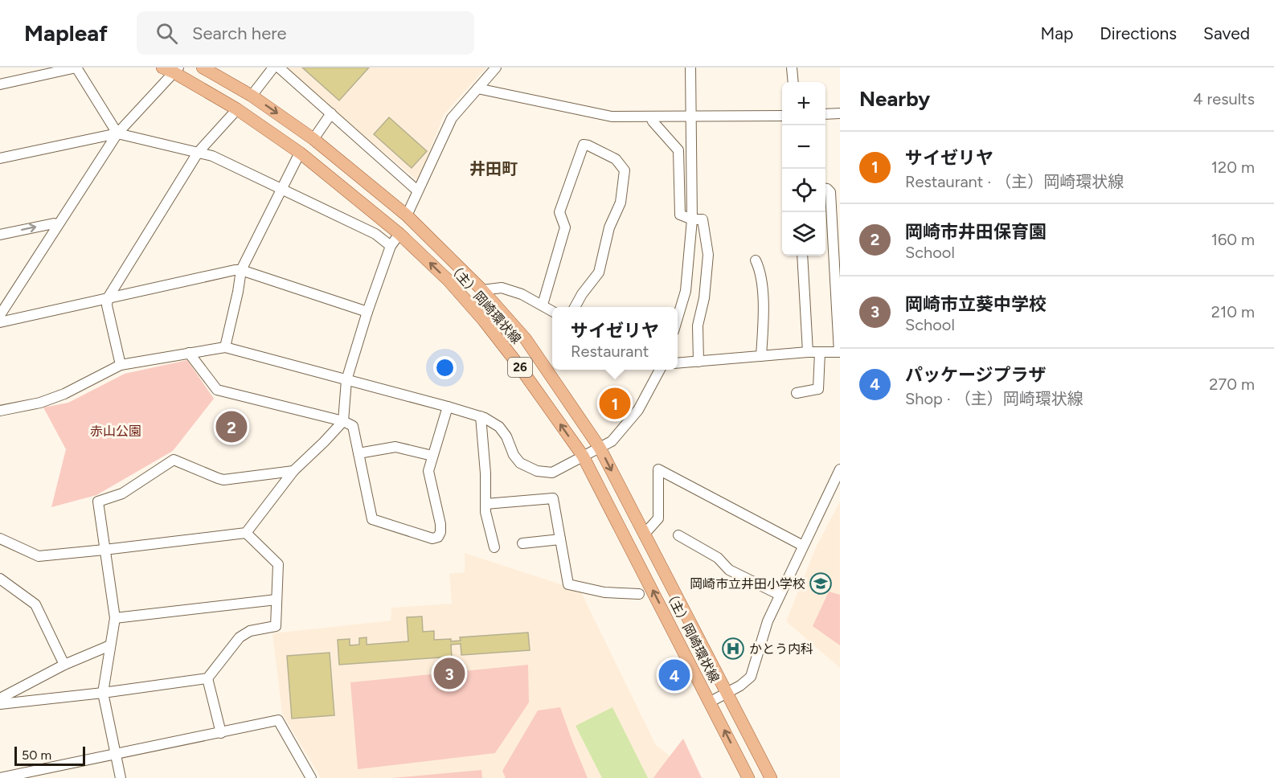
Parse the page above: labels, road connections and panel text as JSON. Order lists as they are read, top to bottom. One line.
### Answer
{"streets":{"main road":["（主）岡崎環状線","26"]},"districts":["井田町"],"parks":["赤山公園"],"places":{"school or university":["岡崎市立井田小学校"],"hospital":["かとう内科"]},"scale_bar":"50 m","page":{"header":"Mapleaf","search":"Search here","nav":["Map","Directions","Saved"],"heading":["Nearby","4 results"],"map_buttons":["+","−"],"list":[{"mark":"1","name":"サイゼリヤ","note":"Restaurant · （主）岡崎環状線","value":"120 m"},{"mark":"2","name":"岡崎市井田保育園","note":"School","value":"160 m"},{"mark":"3","name":"岡崎市立葵中学校","note":"School","value":"210 m"},{"mark":"4","name":"パッケージプラザ","note":"Shop · （主）岡崎環状線","value":"270 m"}],"popup":["サイゼリヤ","Restaurant"],"pins":["1","2","3","4"],"scale":"50 m"}}
